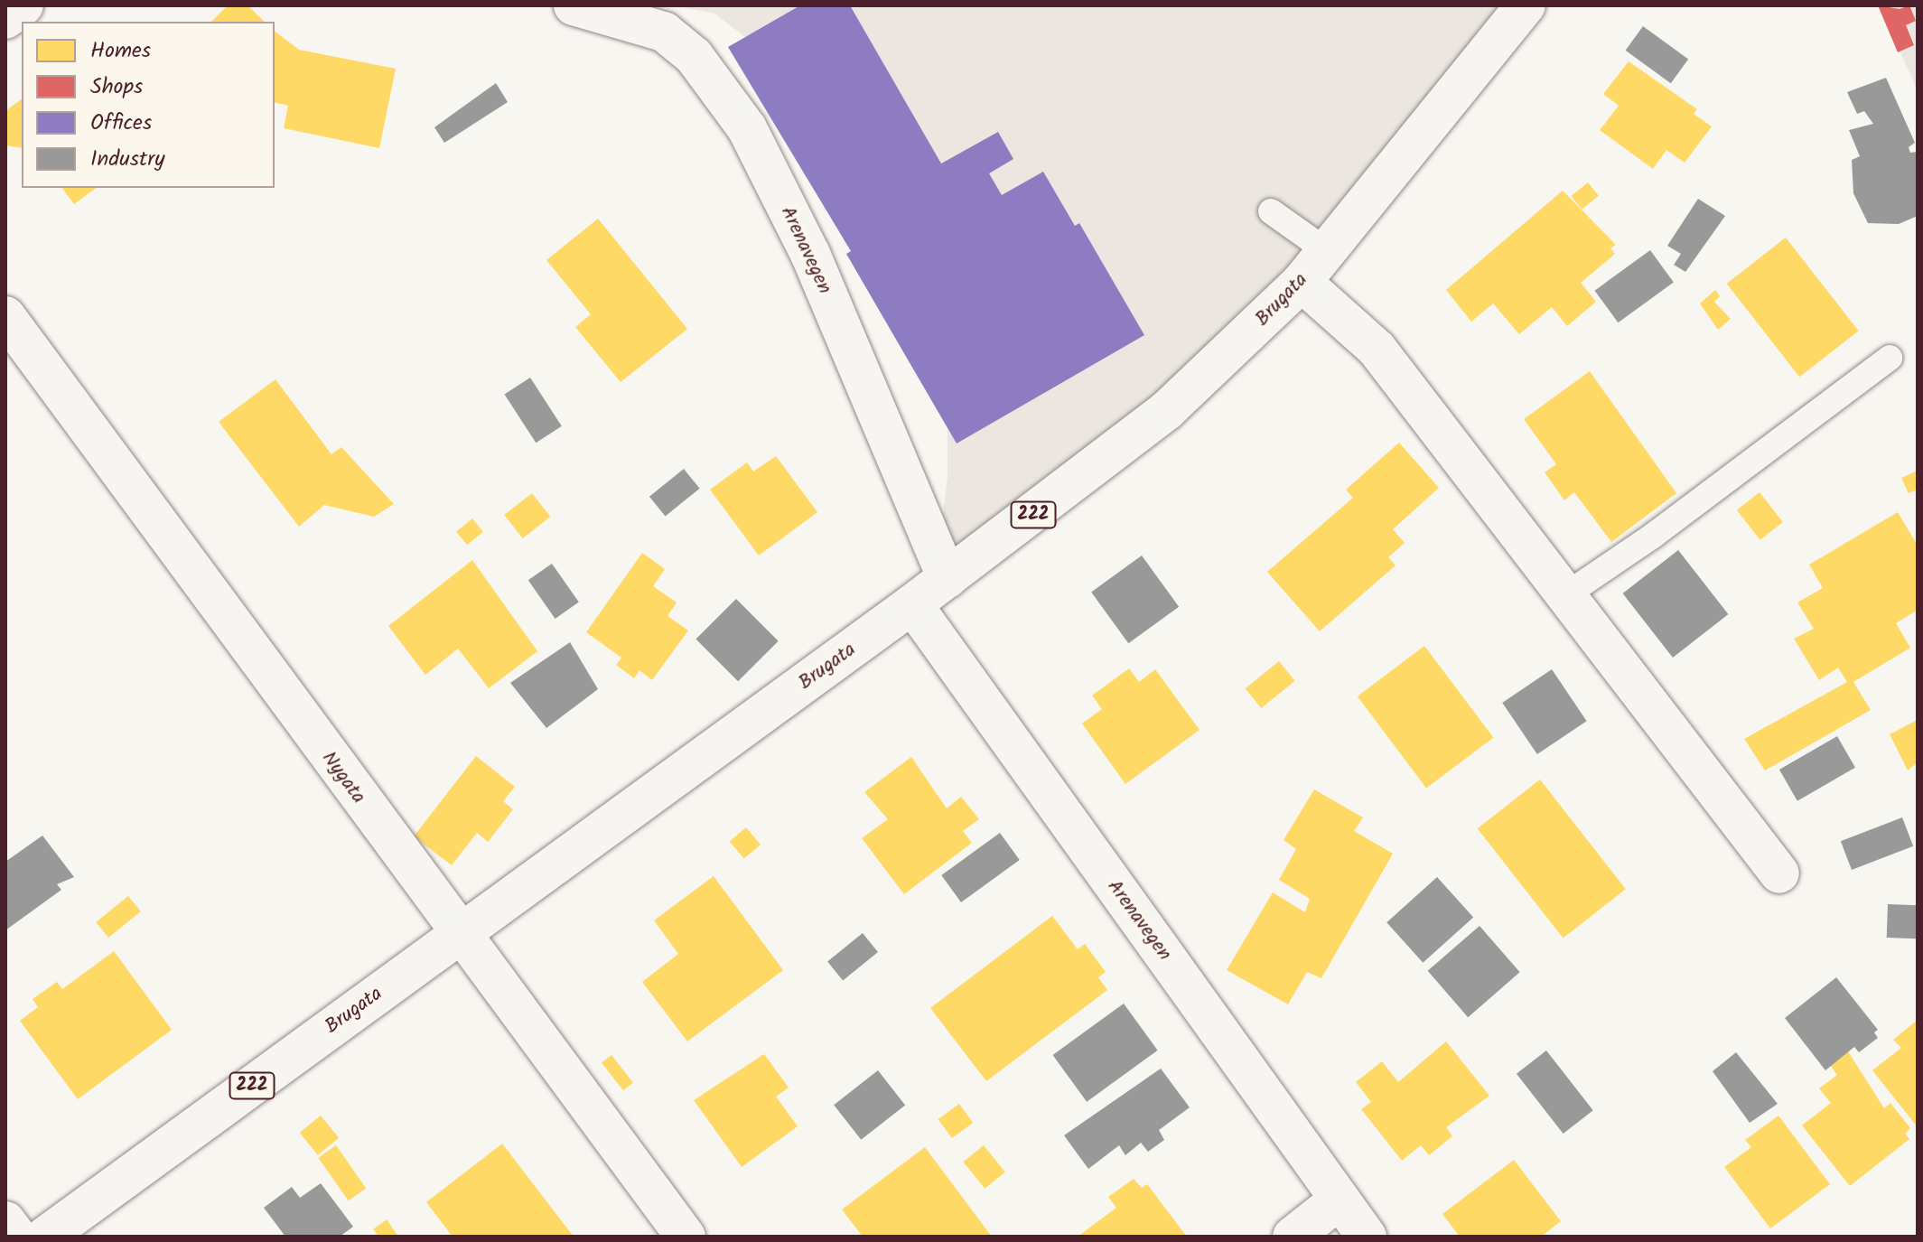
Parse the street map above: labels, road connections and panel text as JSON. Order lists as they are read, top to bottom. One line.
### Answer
{"streets":{"street":["Arenavegen","Brugata","222","Nygata"]},"crossings":[["Arenavegen","Brugata"],["Brugata","Nygata"]],"legend":["Homes","Shops","Offices","Industry"]}
